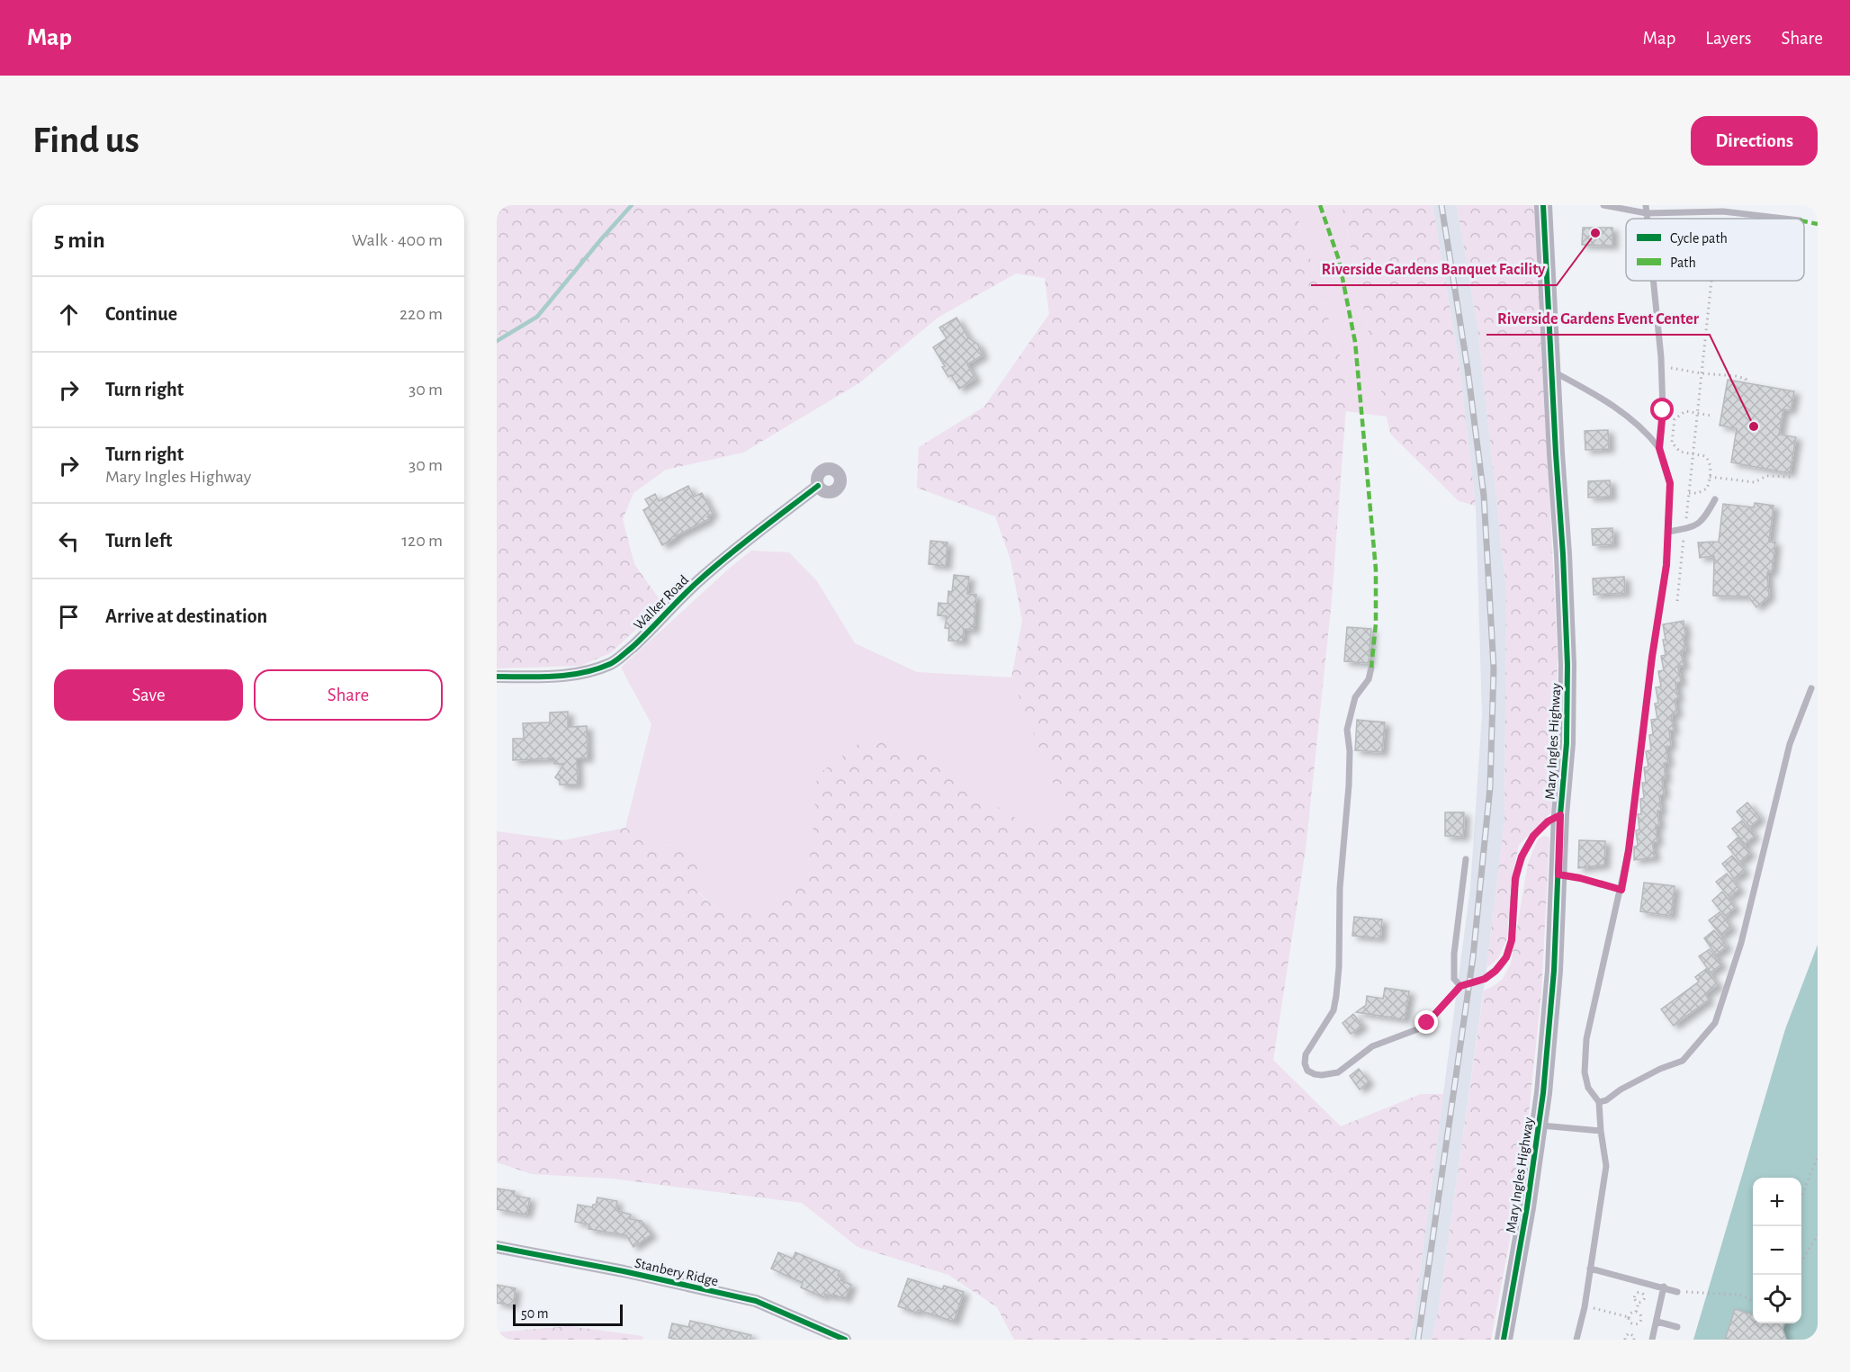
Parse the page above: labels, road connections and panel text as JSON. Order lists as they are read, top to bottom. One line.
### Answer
{"streets":{"street":["Walker Road","Mary Ingles Highway","Stanbery Ridge"]},"places":["Riverside Gardens Banquet Facility","Riverside Gardens Event Center"],"legend":["Cycle path","Path"],"scale_bar":"50 m","page":{"header":"Map","nav":["Map","Layers","Share"],"buttons":["Directions",["Save","Share"]],"title":"Find us","heading":["5 min","Walk · 400 m"],"list":[["Continue","220 m"],["Turn right","30 m"],["Turn right","Mary Ingles Highway","30 m"],["Turn left","120 m"],"Arrive at destination"],"map_buttons":["+","−"],"scale":"50 m"}}
